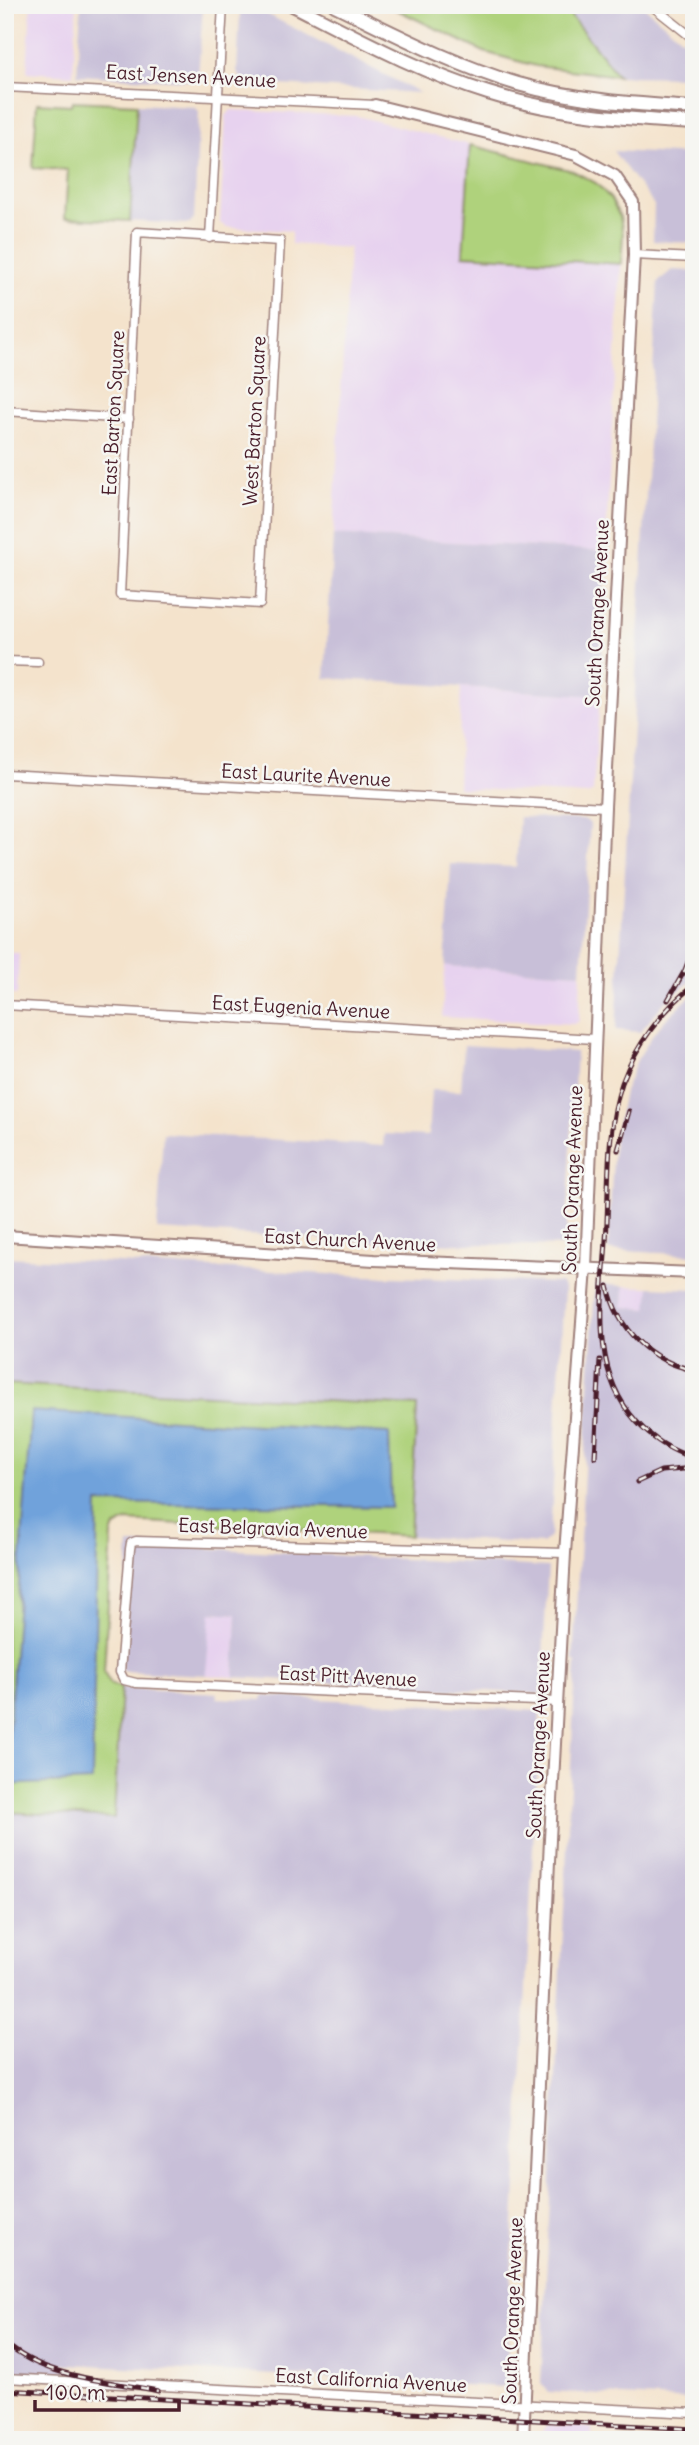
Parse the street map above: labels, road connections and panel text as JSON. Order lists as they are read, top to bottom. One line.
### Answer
{"streets":{"street":["East Jensen Avenue","East Barton Square","West Barton Square","South Orange Avenue","East Laurite Avenue","East Eugenia Avenue","East Church Avenue","East Belgravia Avenue","East Pitt Avenue","East California Avenue"]},"crossings":[["East Jensen Avenue","South Orange Avenue"],["East Barton Square","West Barton Square"],["South Orange Avenue","East Laurite Avenue"],["South Orange Avenue","East Eugenia Avenue"],["South Orange Avenue","East Church Avenue"],["South Orange Avenue","East Belgravia Avenue"],["South Orange Avenue","East Pitt Avenue"],["South Orange Avenue","East California Avenue"],["East Belgravia Avenue","East Pitt Avenue"]],"scale_bar":"100 m"}
